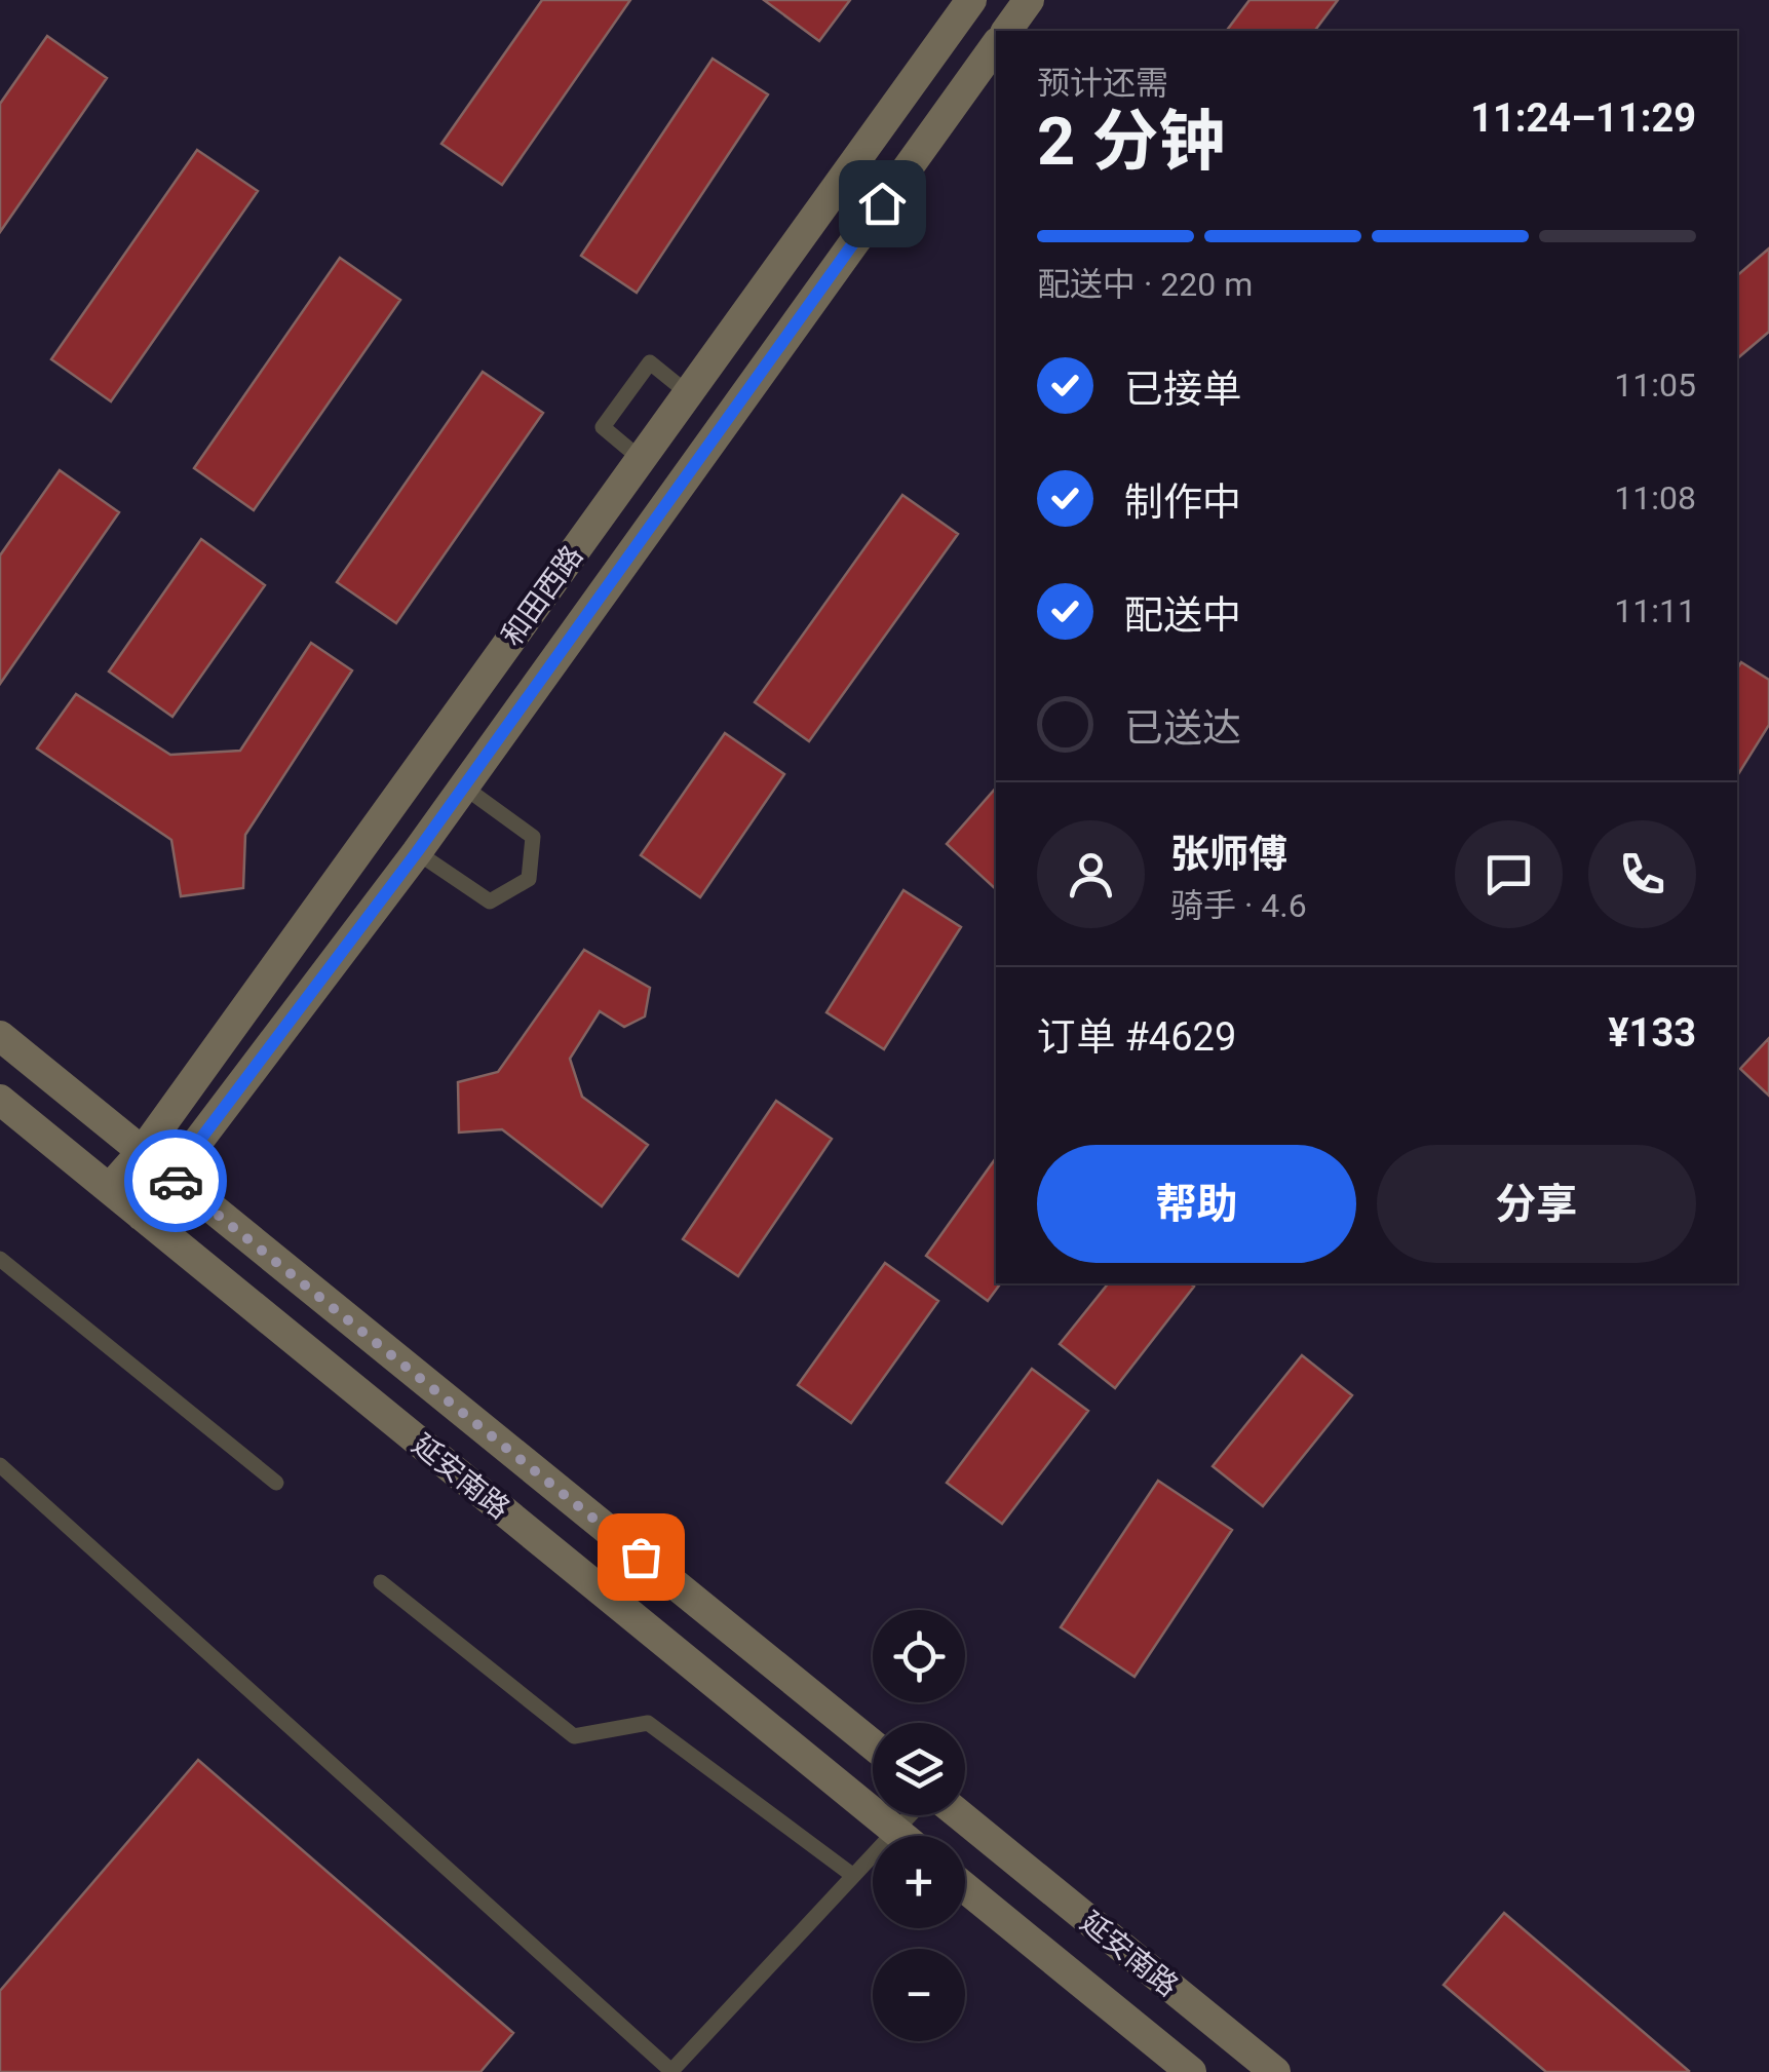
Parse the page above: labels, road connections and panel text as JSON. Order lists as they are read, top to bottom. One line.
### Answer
{"streets":{"main road":["和田西路","延安南路"]},"crossings":[["和田西路","延安南路"]],"page":{"heading":["2 分钟","预计还需","11:24–11:29"],"panel":["张师傅","骑手 · 4.6","订单 #4629","¥133"],"bar":"配送中 · 220 m","list":[["已接单","11:05"],["制作中","11:08"],["配送中","11:11"],"已送达"],"buttons":["帮助","分享"],"map_buttons":["+","−"]}}
